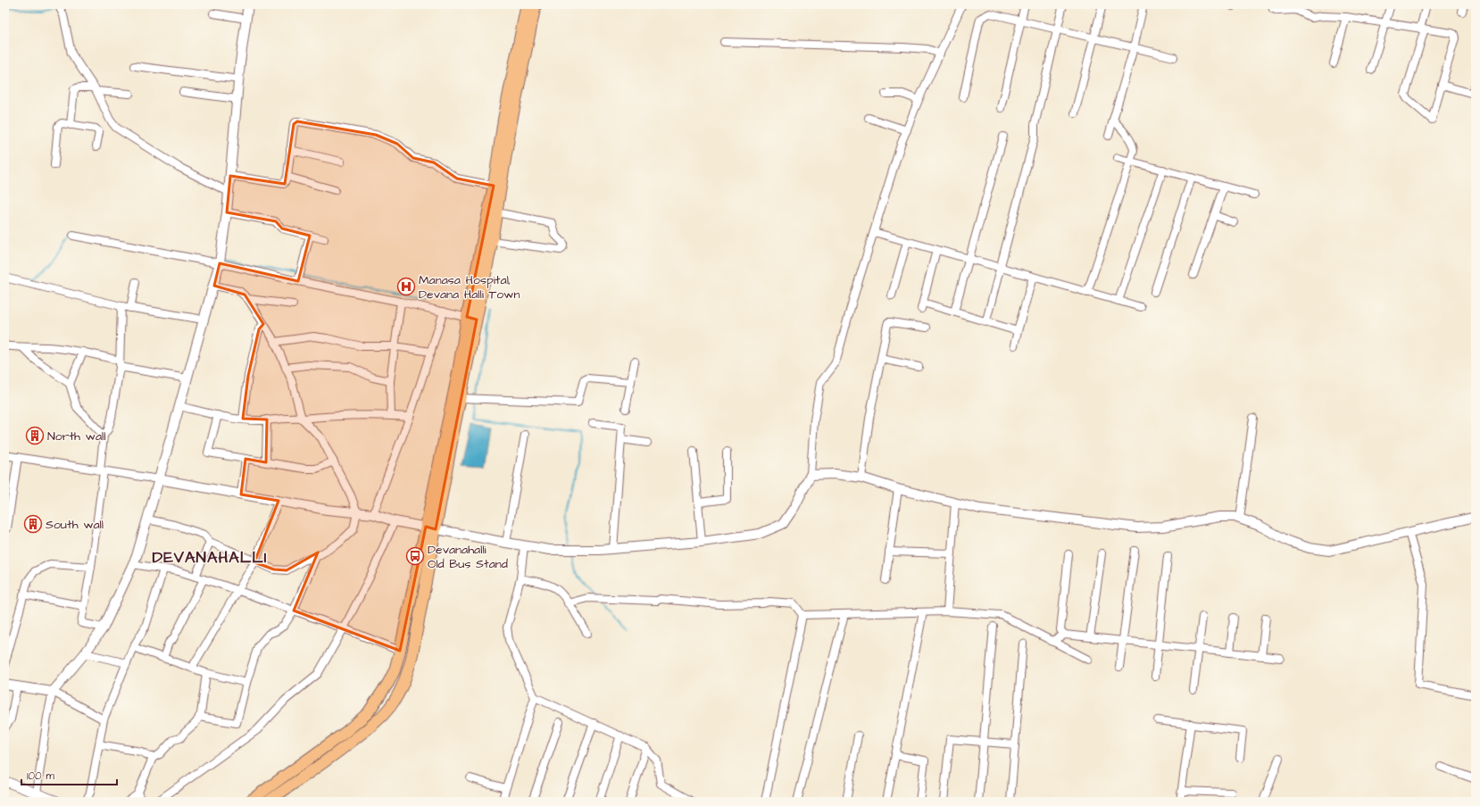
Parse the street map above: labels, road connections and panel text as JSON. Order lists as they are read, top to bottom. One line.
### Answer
{"districts":["DEVANAHALLI"],"places":{"hospital":["Manasa Hospital, Devana Halli Town"],"building":["North wall","South wall"],"bus stop":["Devanahalli Old Bus Stand"]},"scale_bar":"100 m"}
